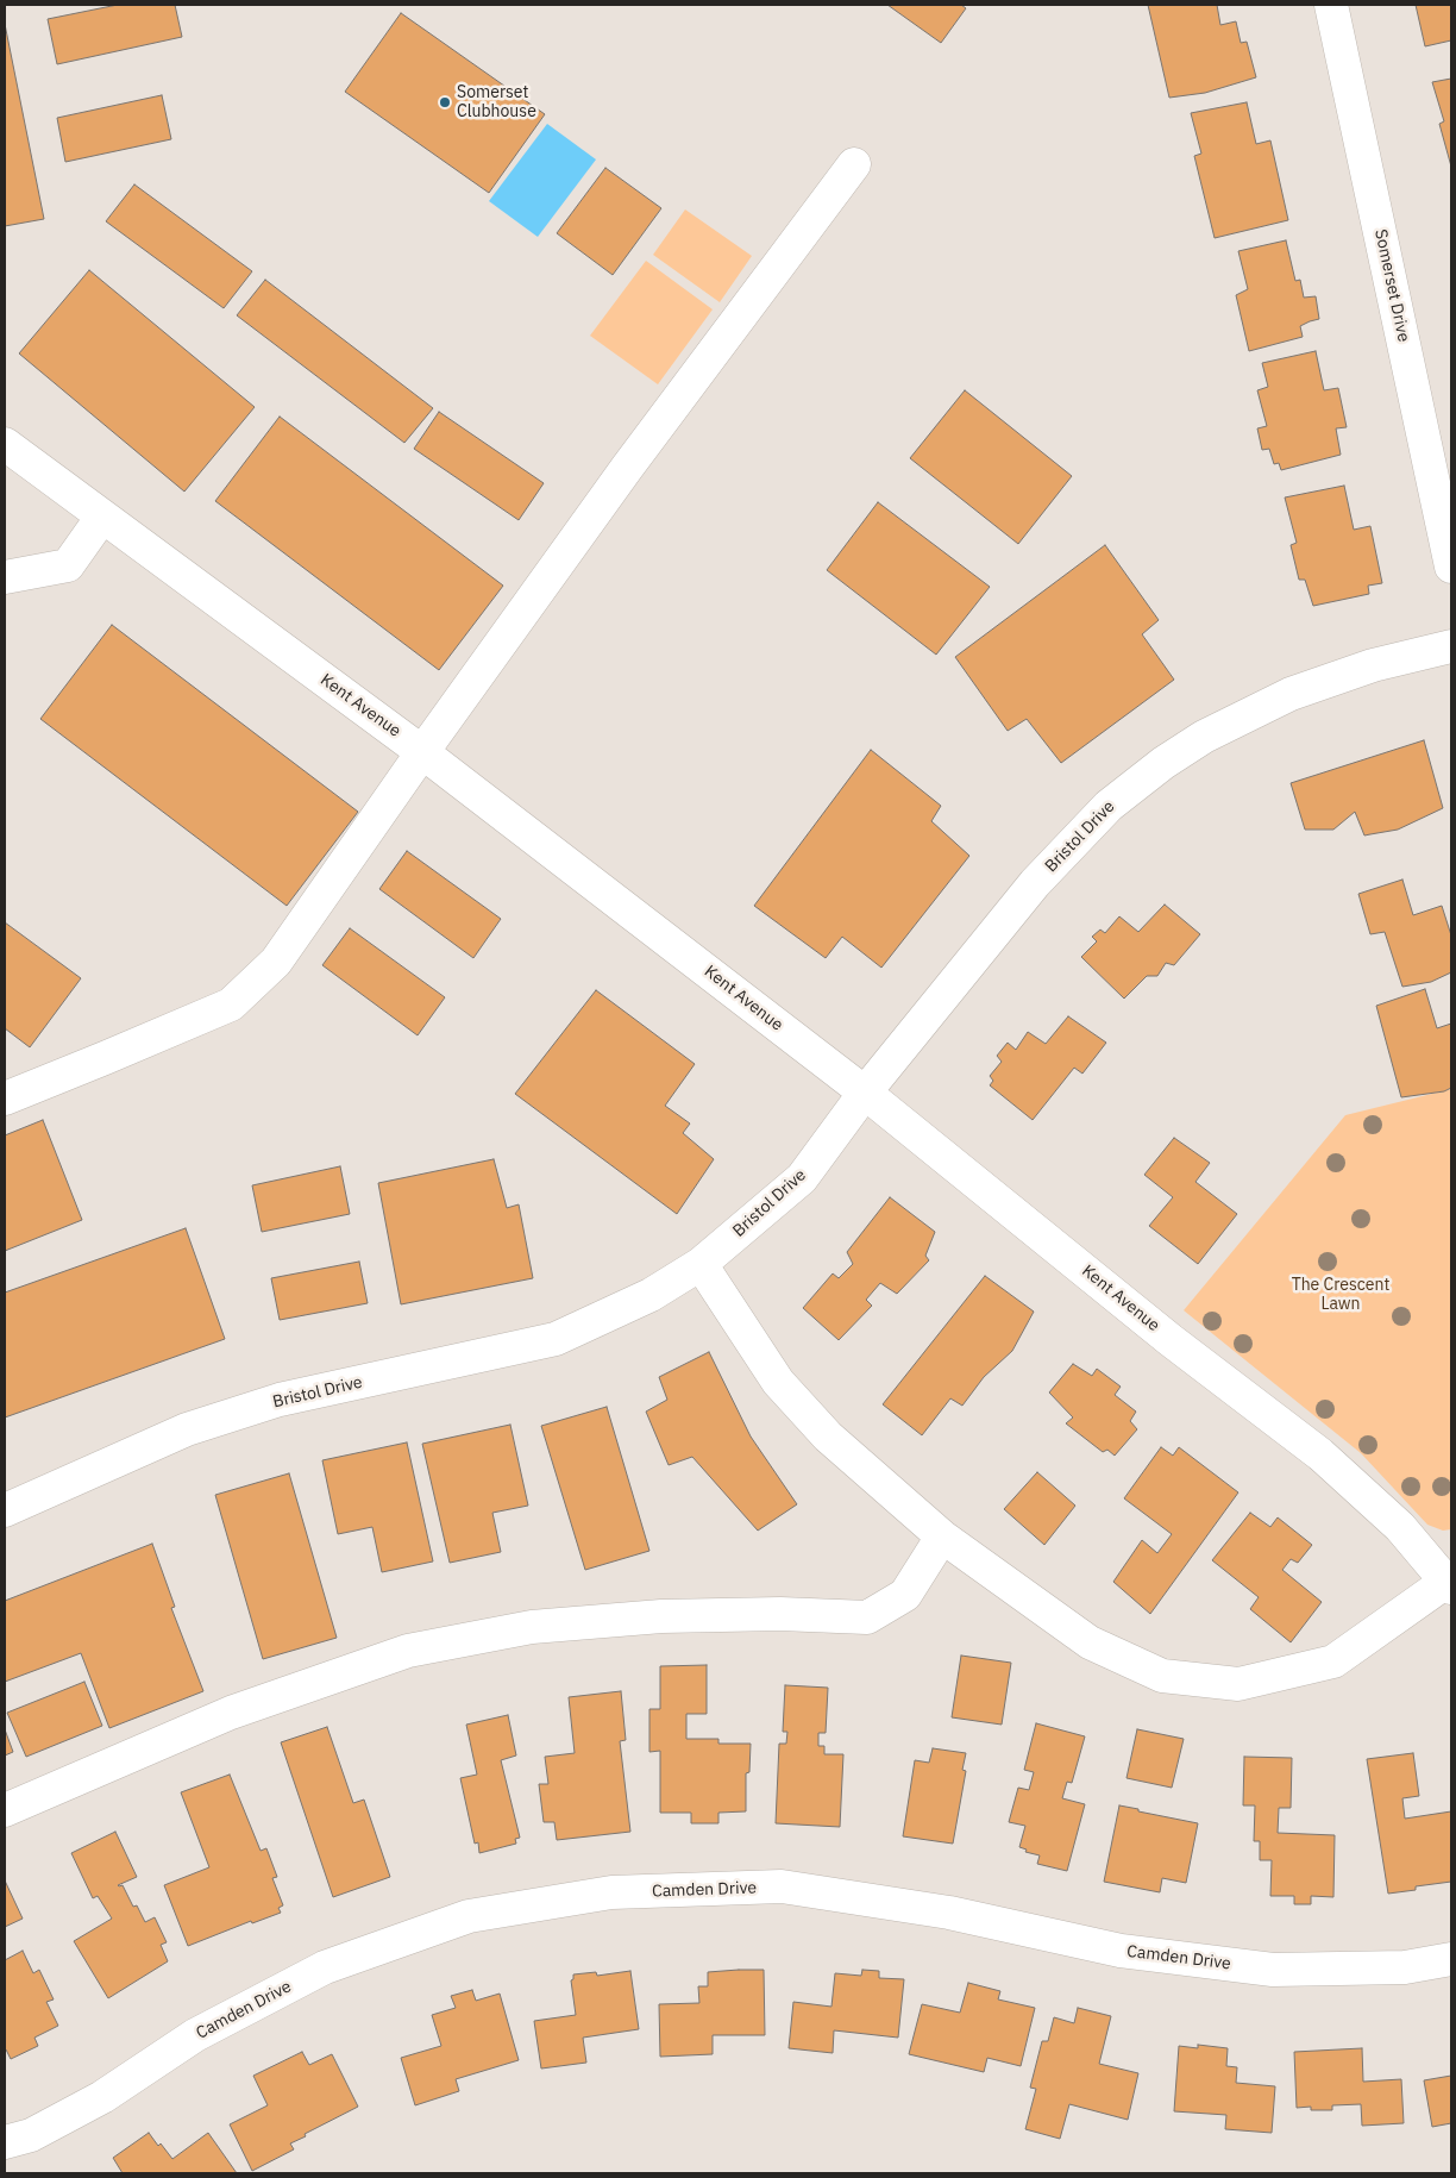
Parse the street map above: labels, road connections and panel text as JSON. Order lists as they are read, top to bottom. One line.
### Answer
{"streets":{"street":["Somerset Drive","Kent Avenue","Bristol Drive","Camden Drive"]},"crossings":[["Kent Avenue","Bristol Drive"]],"parks":["The Crescent Lawn"],"places":["Somerset Clubhouse"]}
